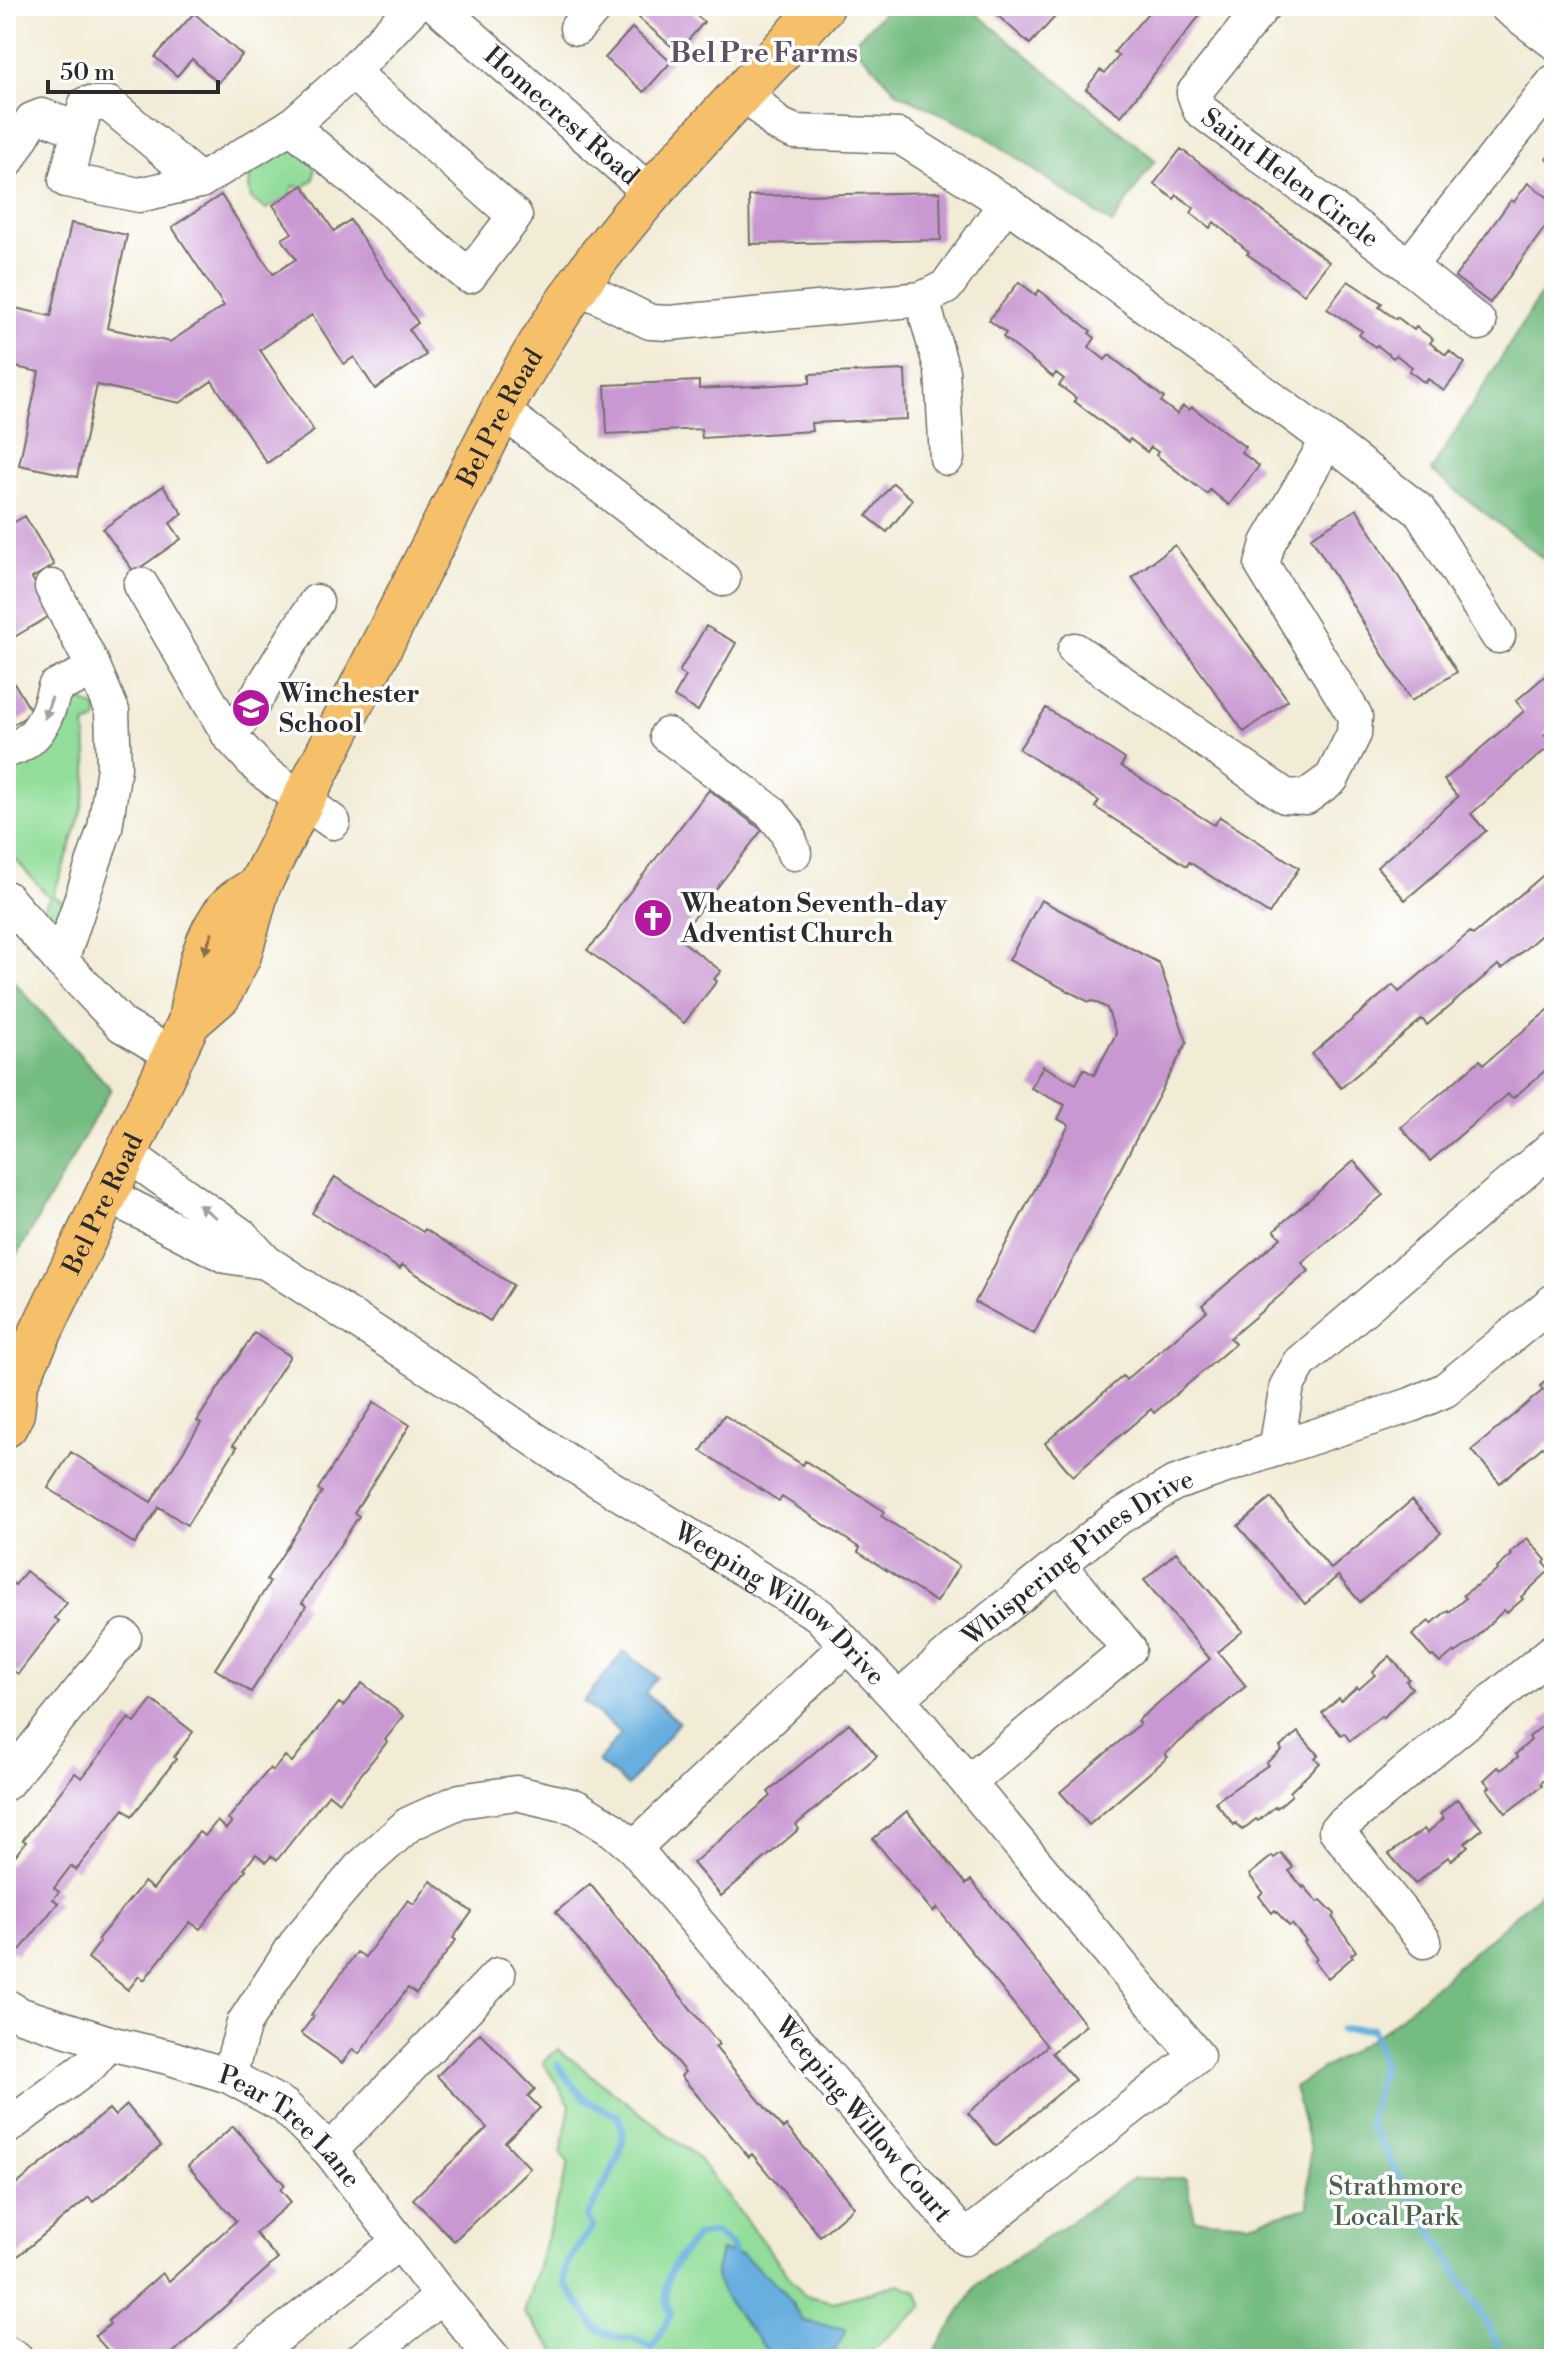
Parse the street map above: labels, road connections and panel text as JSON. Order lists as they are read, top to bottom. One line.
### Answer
{"streets":{"main road":["Bel Pre Road"],"street":["Homecrest Road","Saint Helen Circle","Whispering Pines Drive","Weeping Willow Drive","Weeping Willow Court","Pear Tree Lane"]},"crossings":[["Homecrest Road","Bel Pre Road"],["Bel Pre Road","Weeping Willow Drive"],["Whispering Pines Drive","Weeping Willow Drive"],["Weeping Willow Drive","Weeping Willow Court"],["Weeping Willow Court","Pear Tree Lane"]],"districts":["Bel Pre Farms"],"parks":["Strathmore Local Park"],"places":{"school or university":["Winchester School"],"church":["Wheaton Seventh-day Adventist Church"]},"scale_bar":"50 m"}
